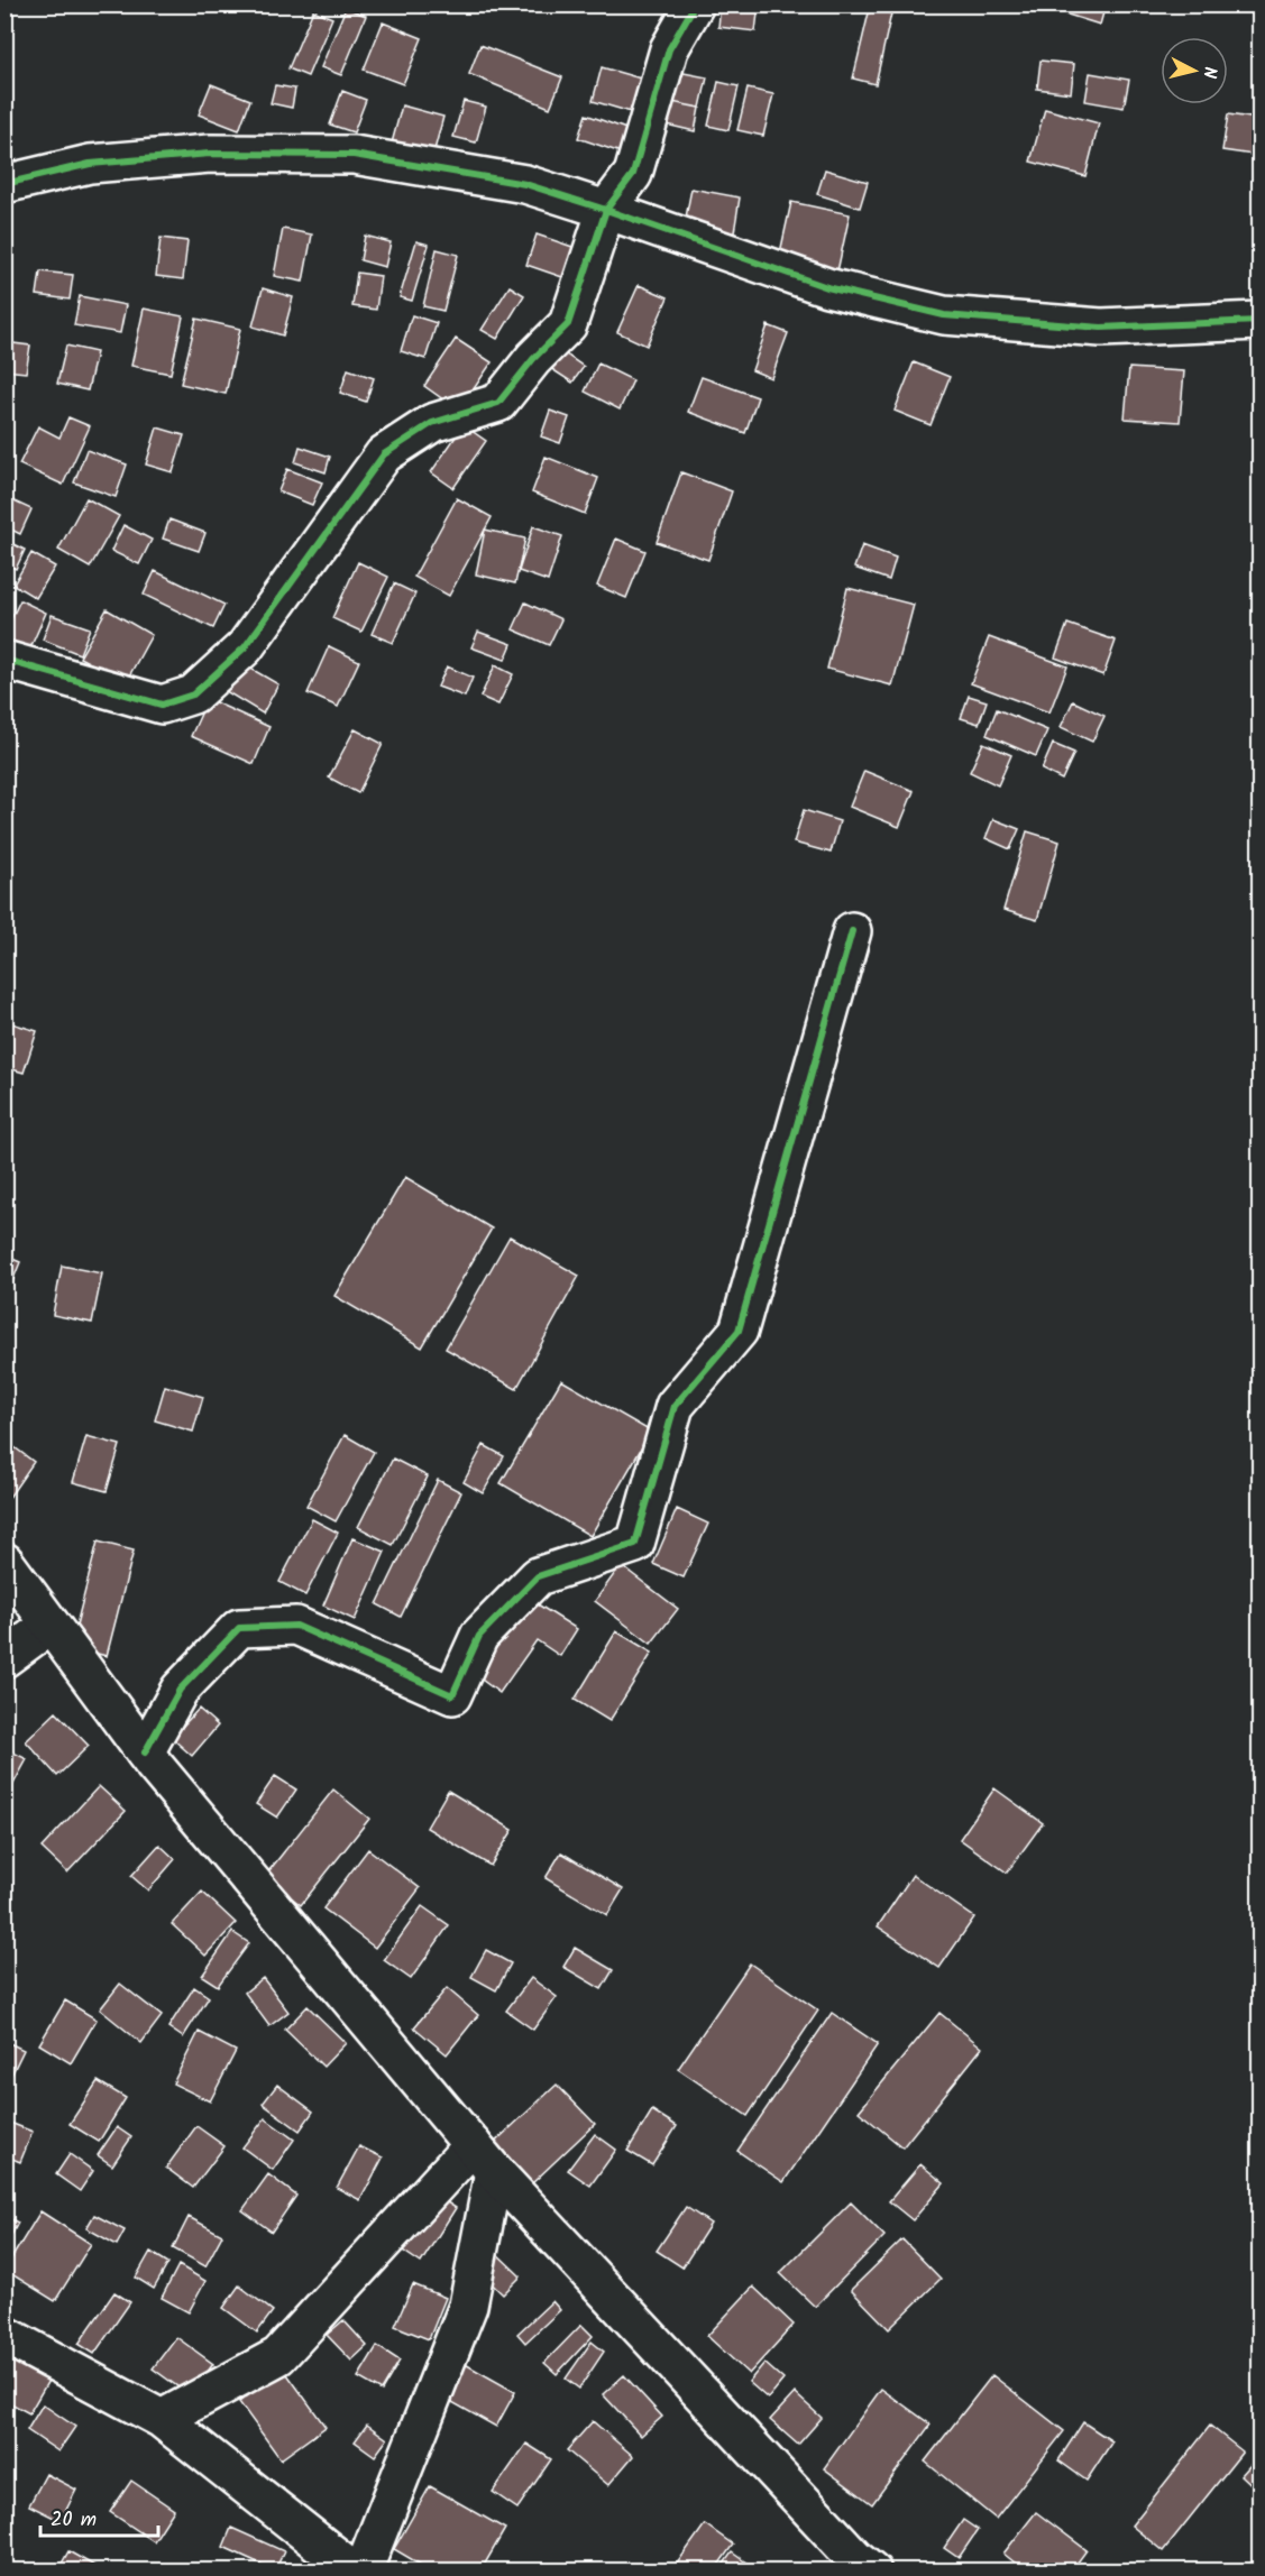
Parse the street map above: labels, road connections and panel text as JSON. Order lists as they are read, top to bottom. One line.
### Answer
{"scale_bar":"20 m","north":"right"}
